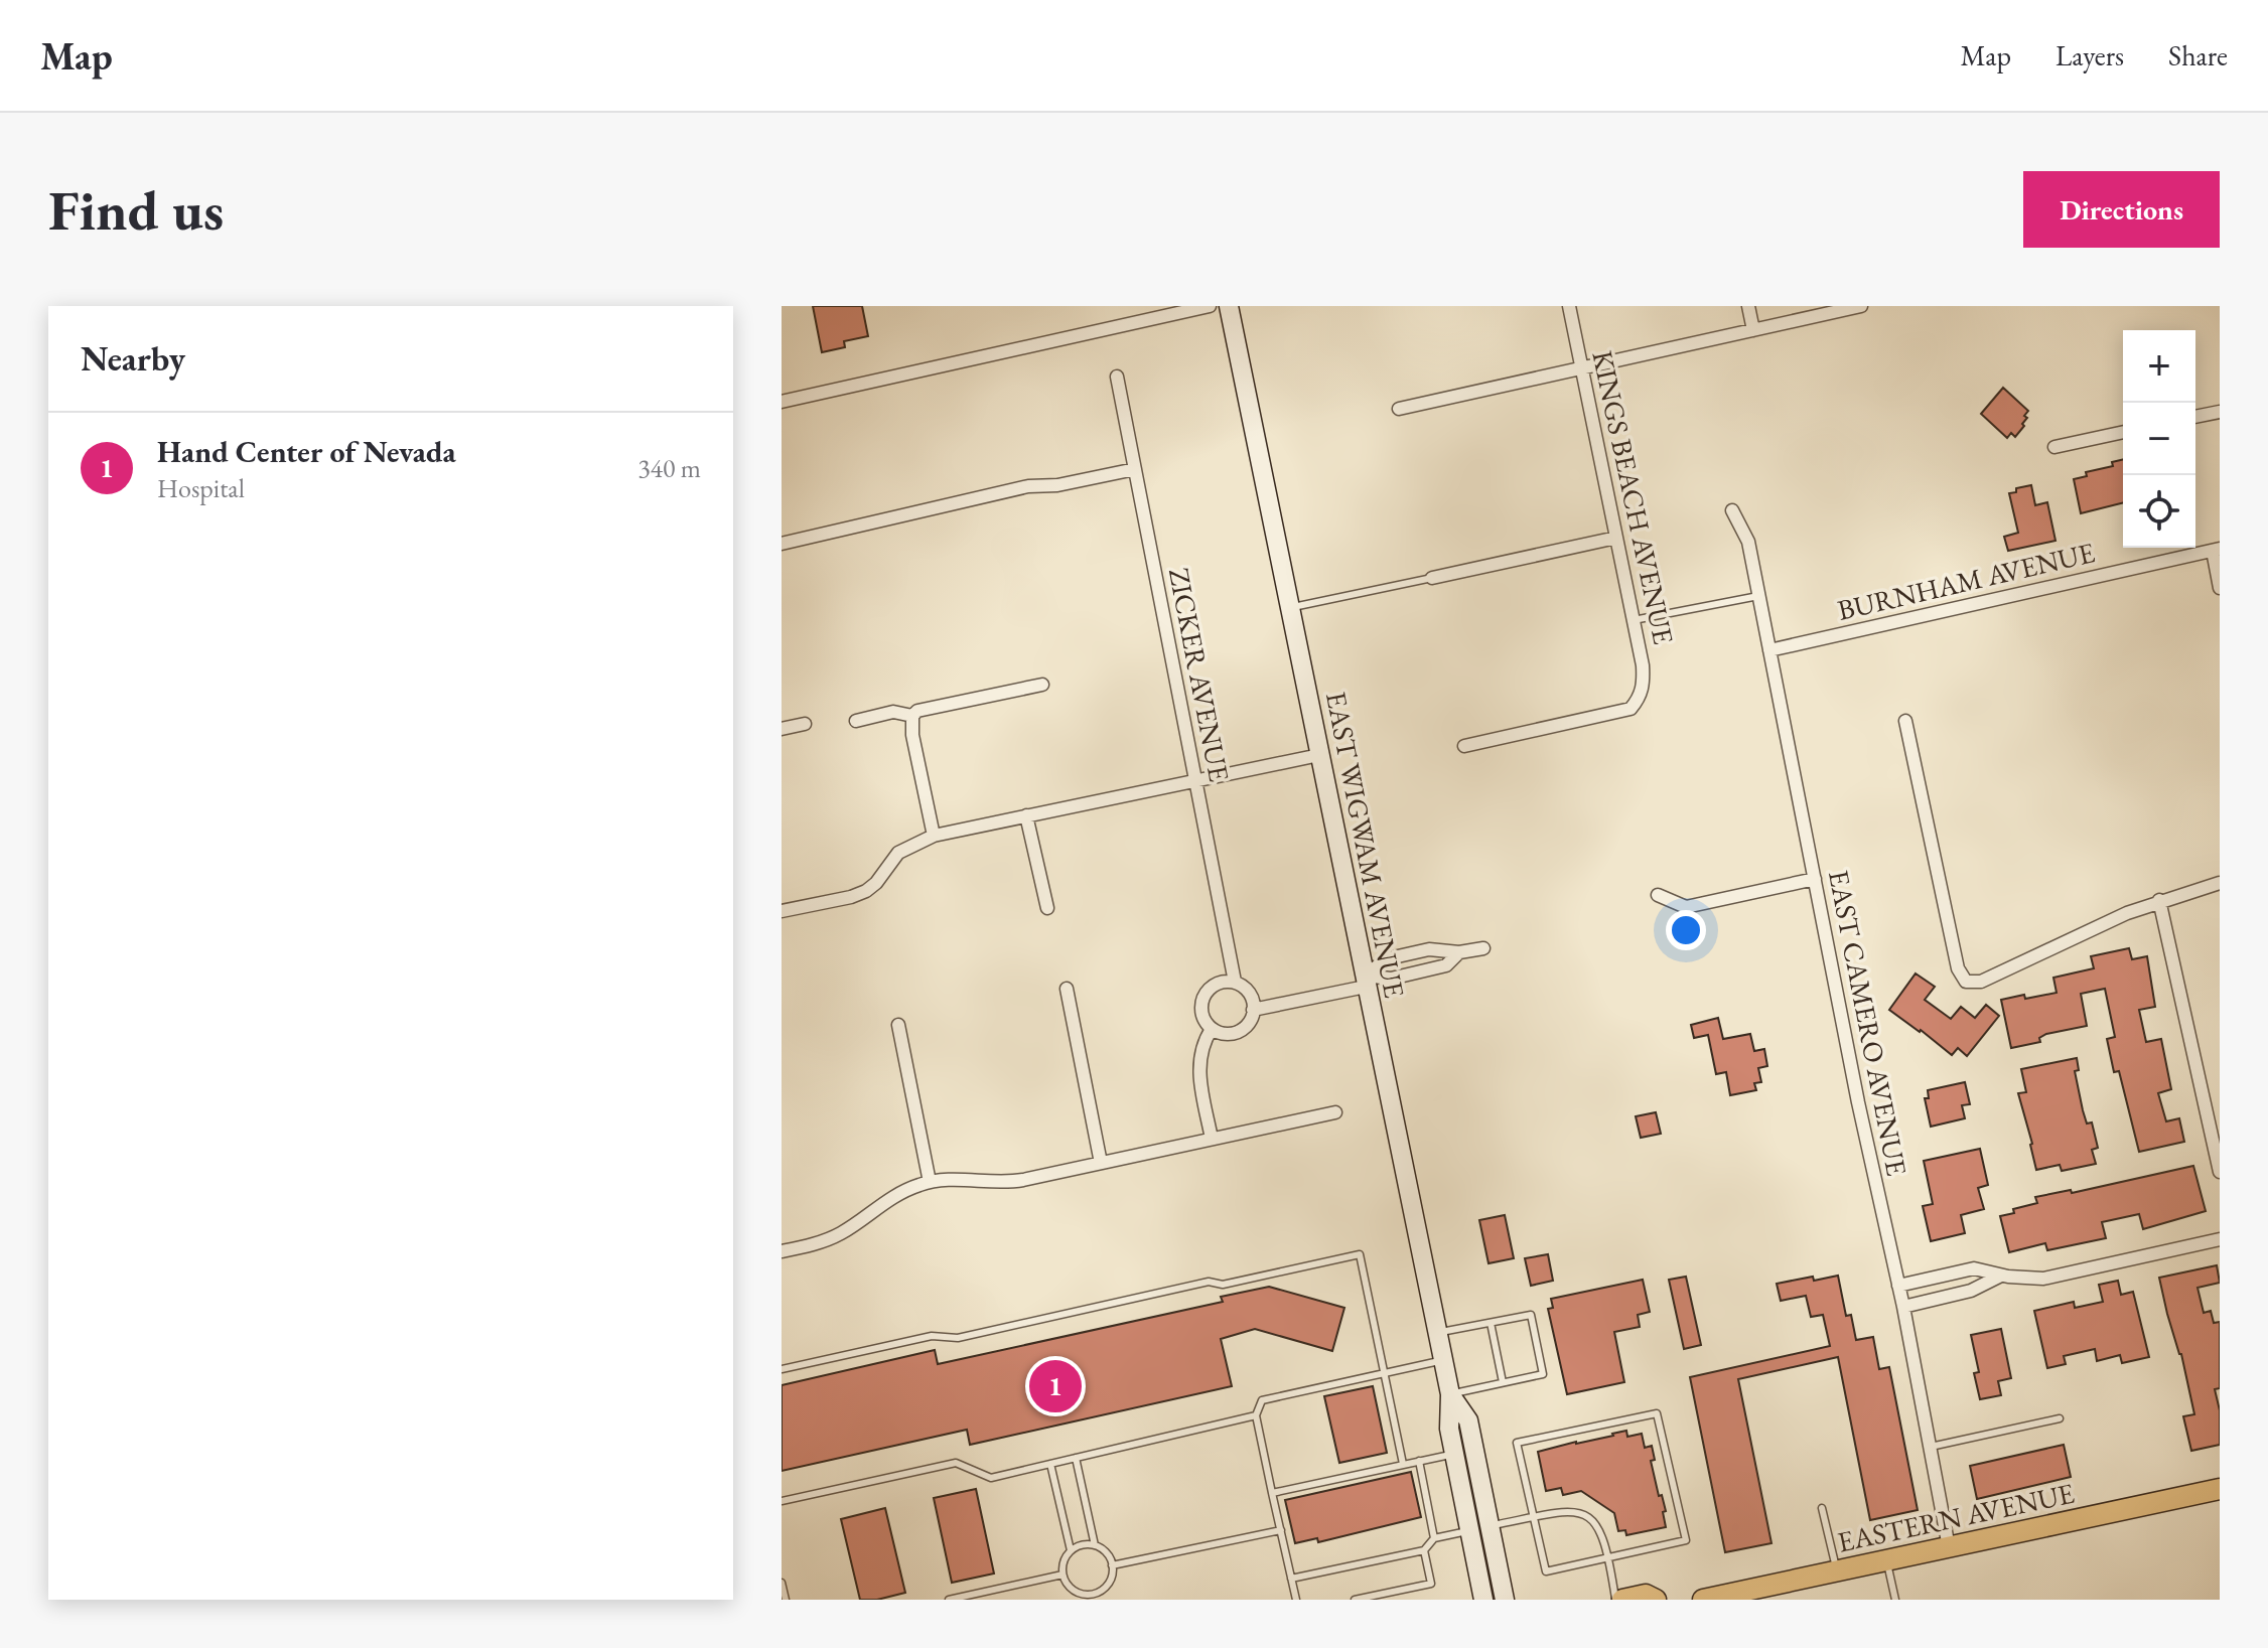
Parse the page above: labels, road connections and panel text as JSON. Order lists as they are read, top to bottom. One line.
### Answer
{"streets":{"main road":["EAST WIGWAM AVENUE","EASTERN AVENUE"],"street":["KINGS BEACH AVENUE","BURNHAM AVENUE","ZICKER AVENUE","EAST CAMERO AVENUE"]},"crossings":[["BURNHAM AVENUE","EAST CAMERO AVENUE"],["EAST CAMERO AVENUE","EASTERN AVENUE"]],"page":{"header":"Map","nav":["Map","Layers","Share"],"buttons":"Directions","title":"Find us","heading":"Nearby","map_buttons":["+","−"],"list":[{"mark":"1","name":"Hand Center of Nevada","note":"Hospital","value":"340 m"}],"pins":"1"}}
